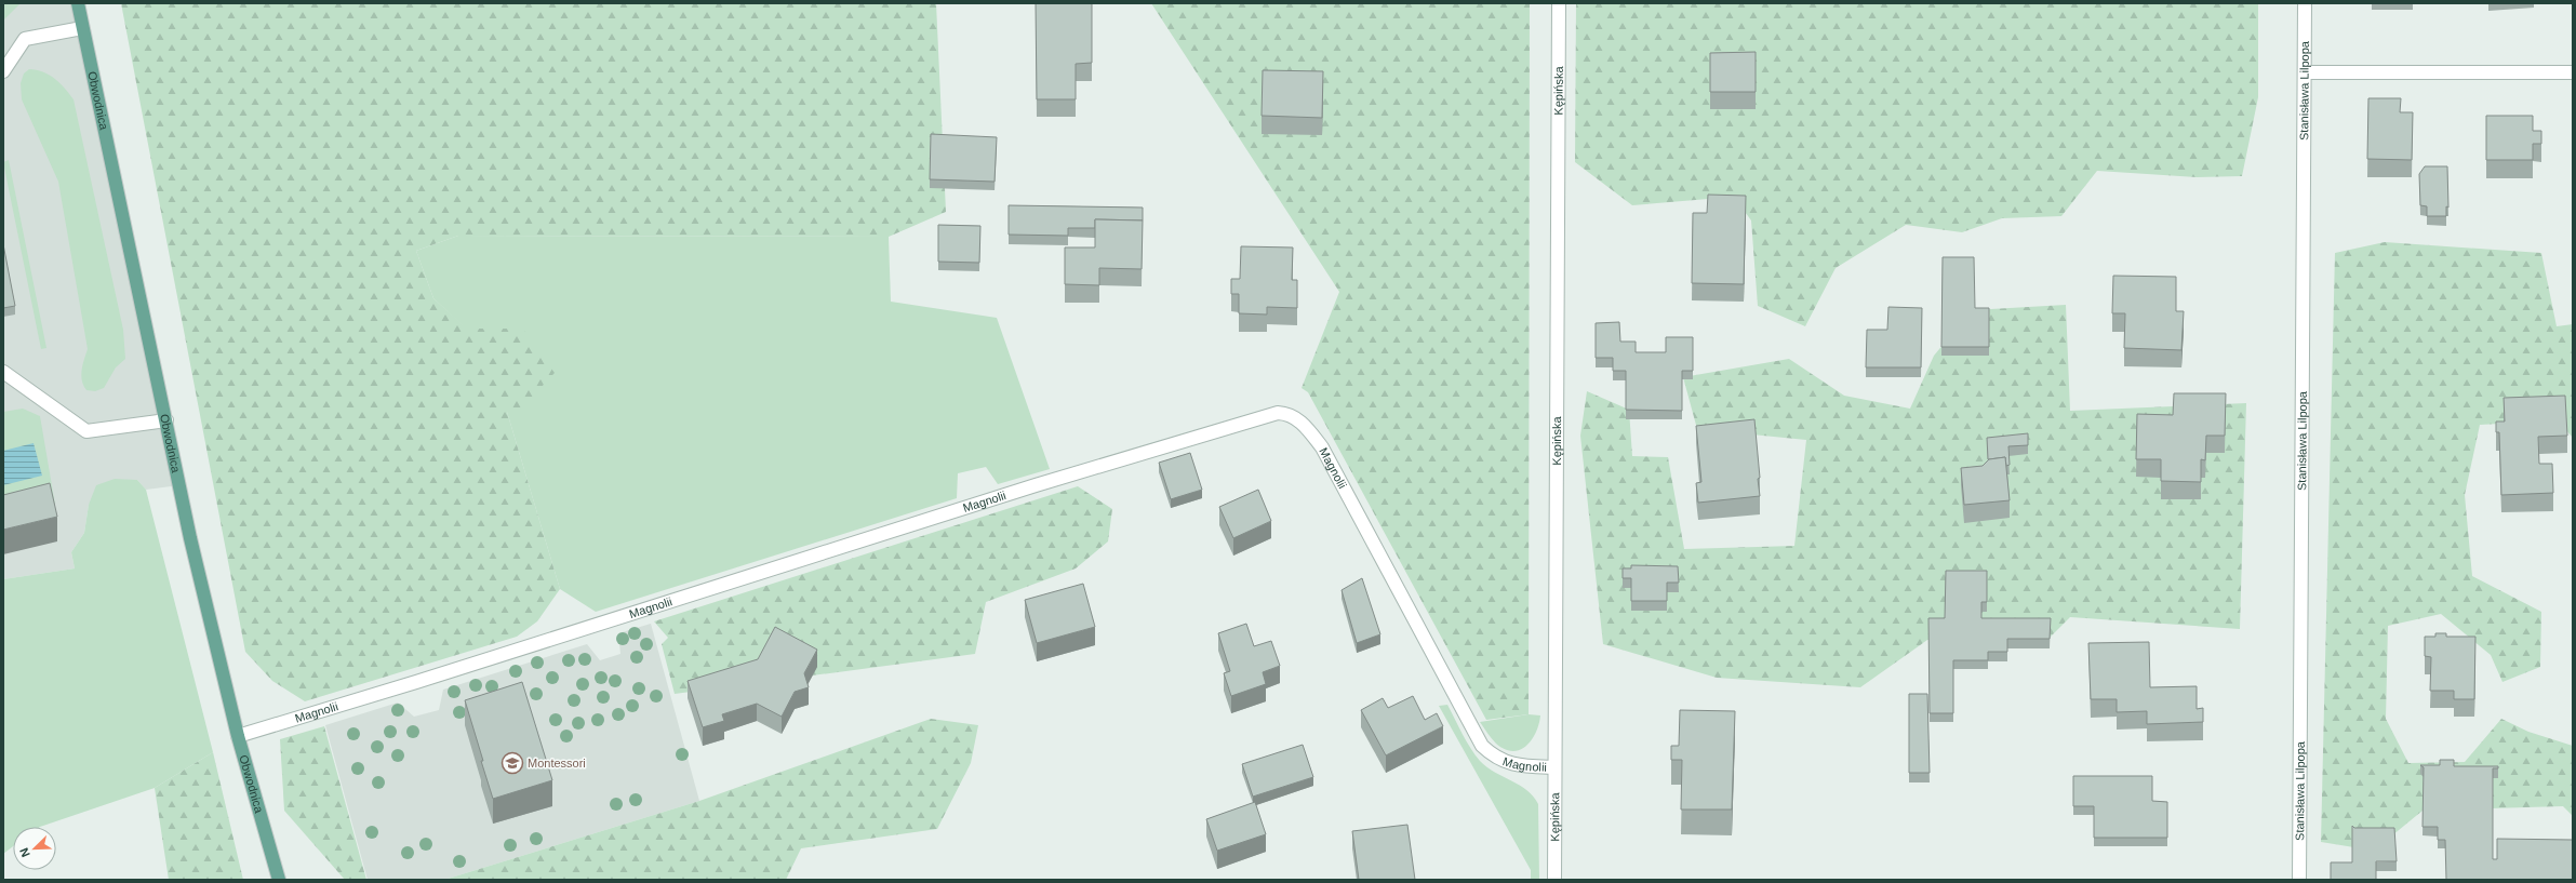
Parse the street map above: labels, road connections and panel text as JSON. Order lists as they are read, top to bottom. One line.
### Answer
{"streets":{"main road":["Obwodnica"],"street":["Kępińska","Stanisława Lilpopa","Magnolii"]},"crossings":[["Kępińska","Magnolii"],["Obwodnica","Magnolii"]],"places":{"school or university":["Montessori"]},"north":"bottom left"}
